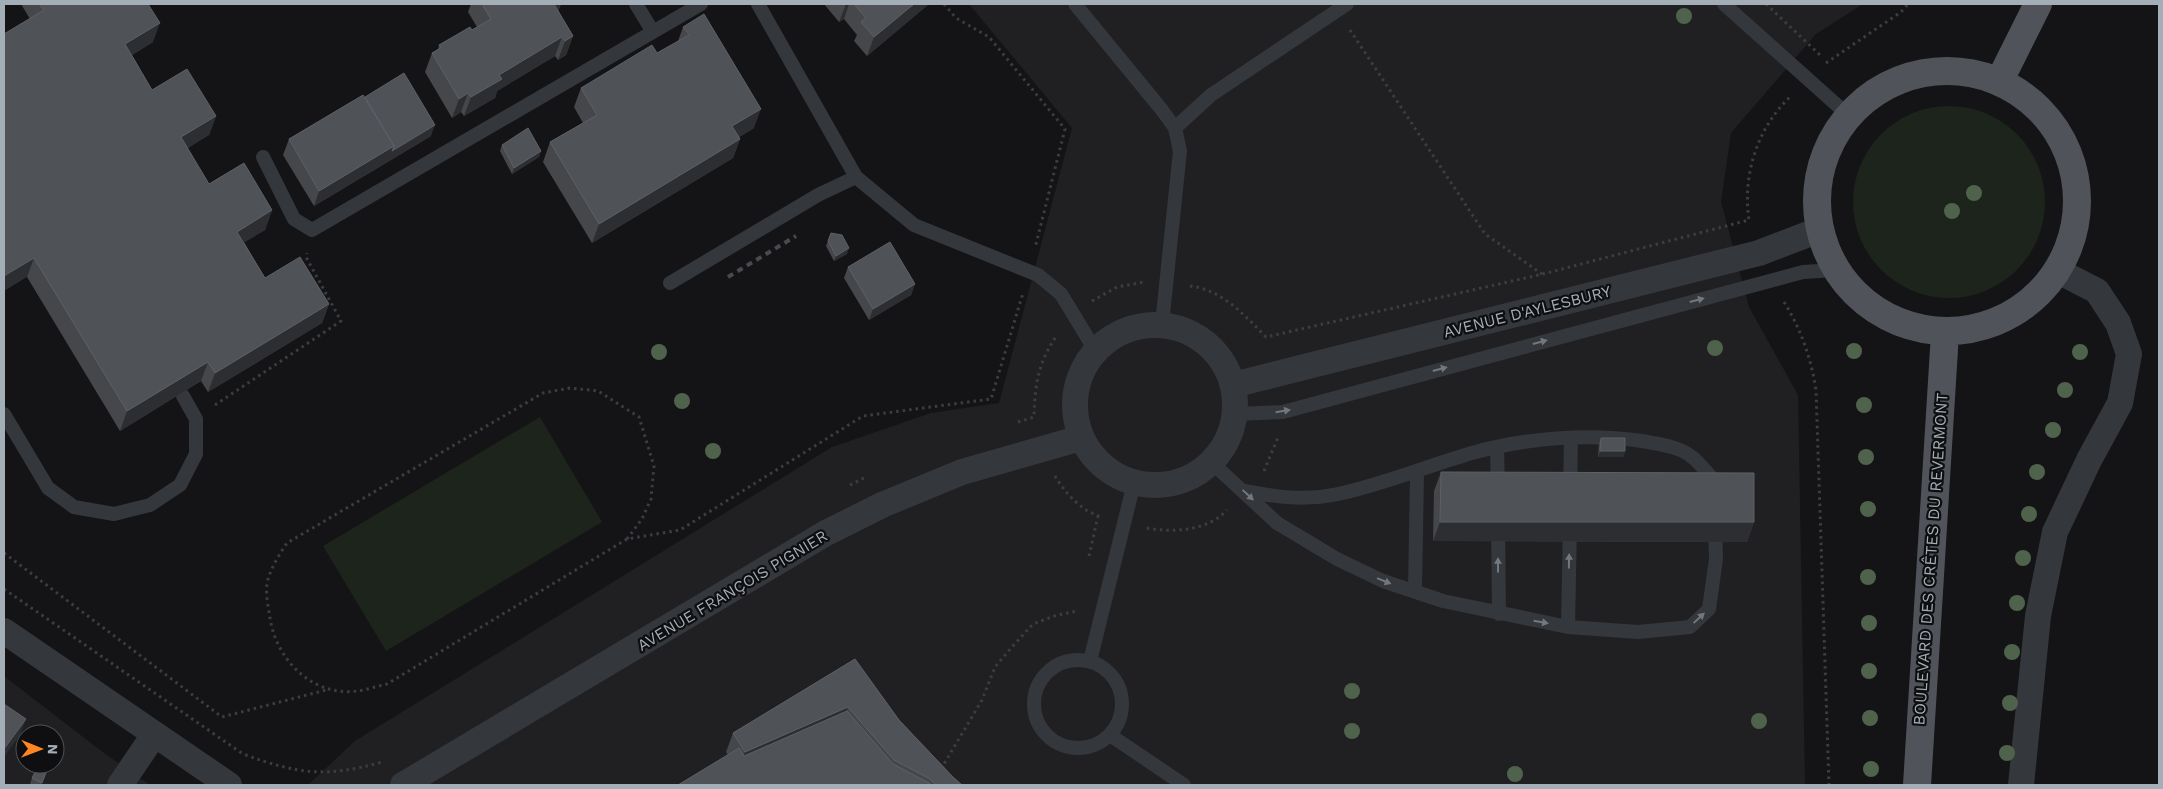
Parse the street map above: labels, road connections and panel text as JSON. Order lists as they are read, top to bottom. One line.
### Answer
{"streets":{"main road":["BOULEVARD DES CRÊTES DU REVERMONT"],"street":["AVENUE D'AYLESBURY","AVENUE FRANÇOIS PIGNIER"]},"crossings":[["AVENUE D'AYLESBURY","AVENUE FRANÇOIS PIGNIER"]],"north":"right"}
